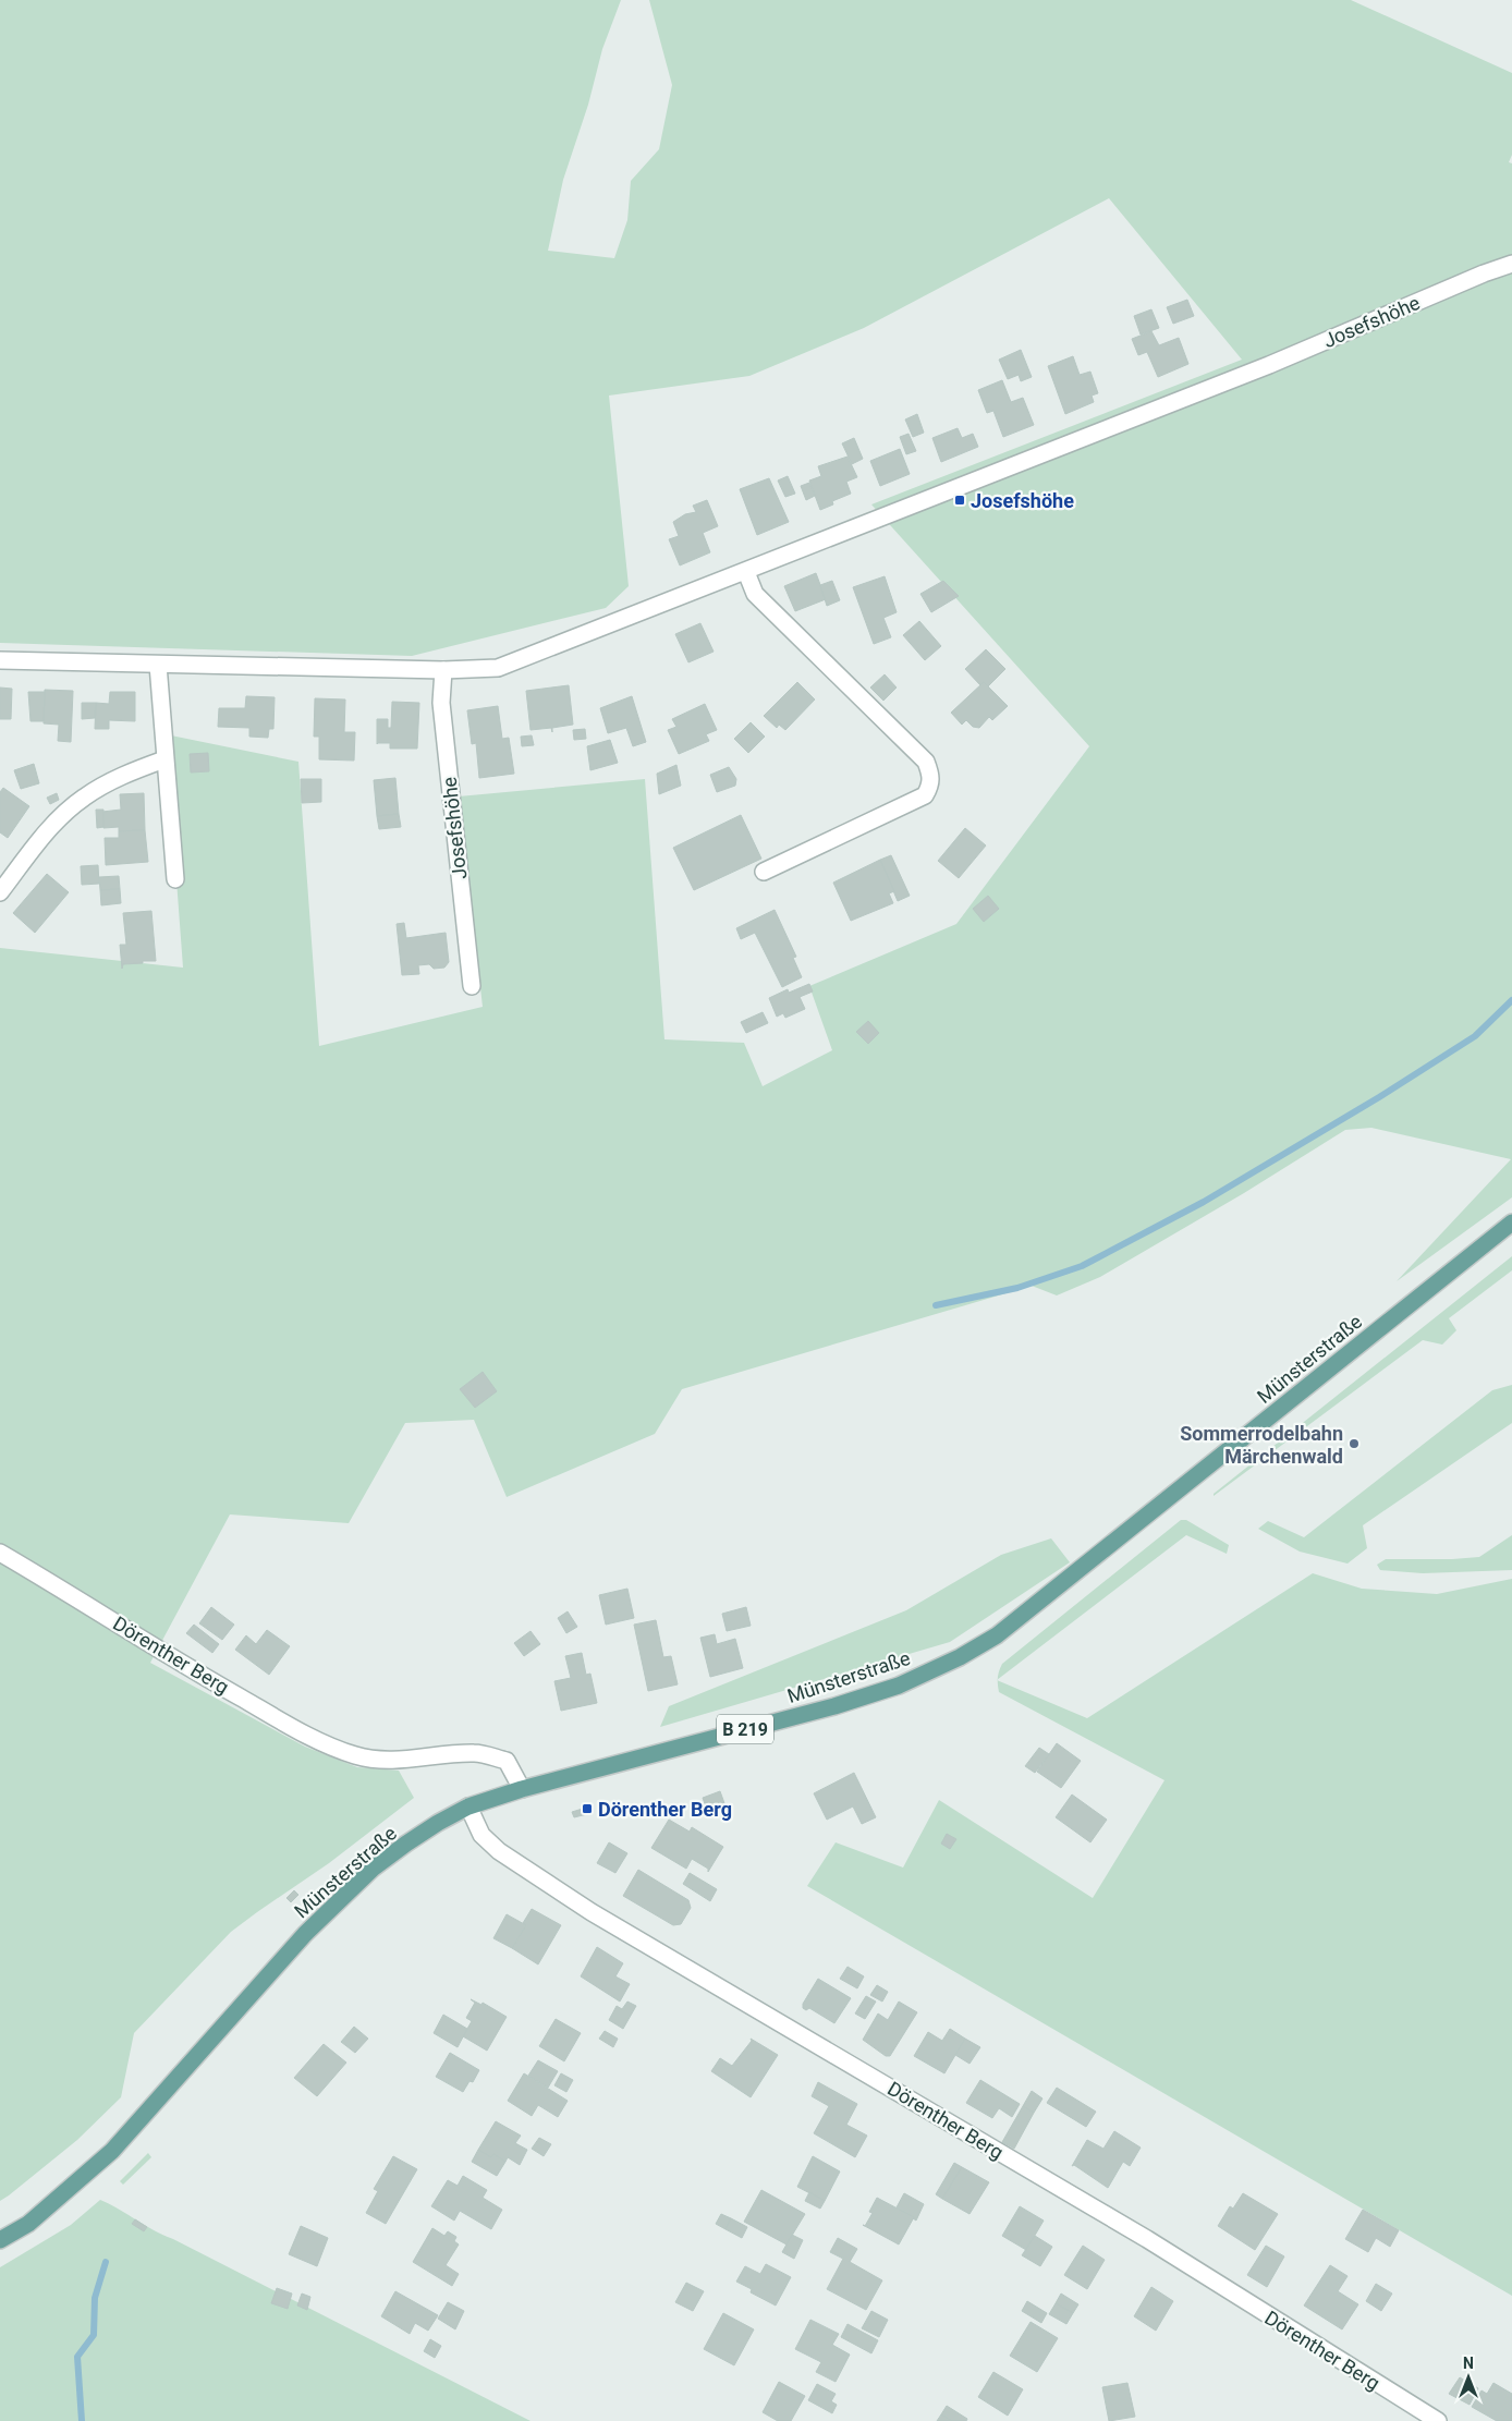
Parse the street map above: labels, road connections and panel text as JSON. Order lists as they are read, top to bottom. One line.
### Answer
{"streets":{"main road":["Münsterstraße","B 219"],"street":["Josefshöhe","Dörenther Berg"]},"crossings":[["Münsterstraße","Dörenther Berg"]],"places":{"transit":["Josefshöhe","Dörenther Berg"],"other":["Sommerrodelbahn Märchenwald"]},"north":"top"}
